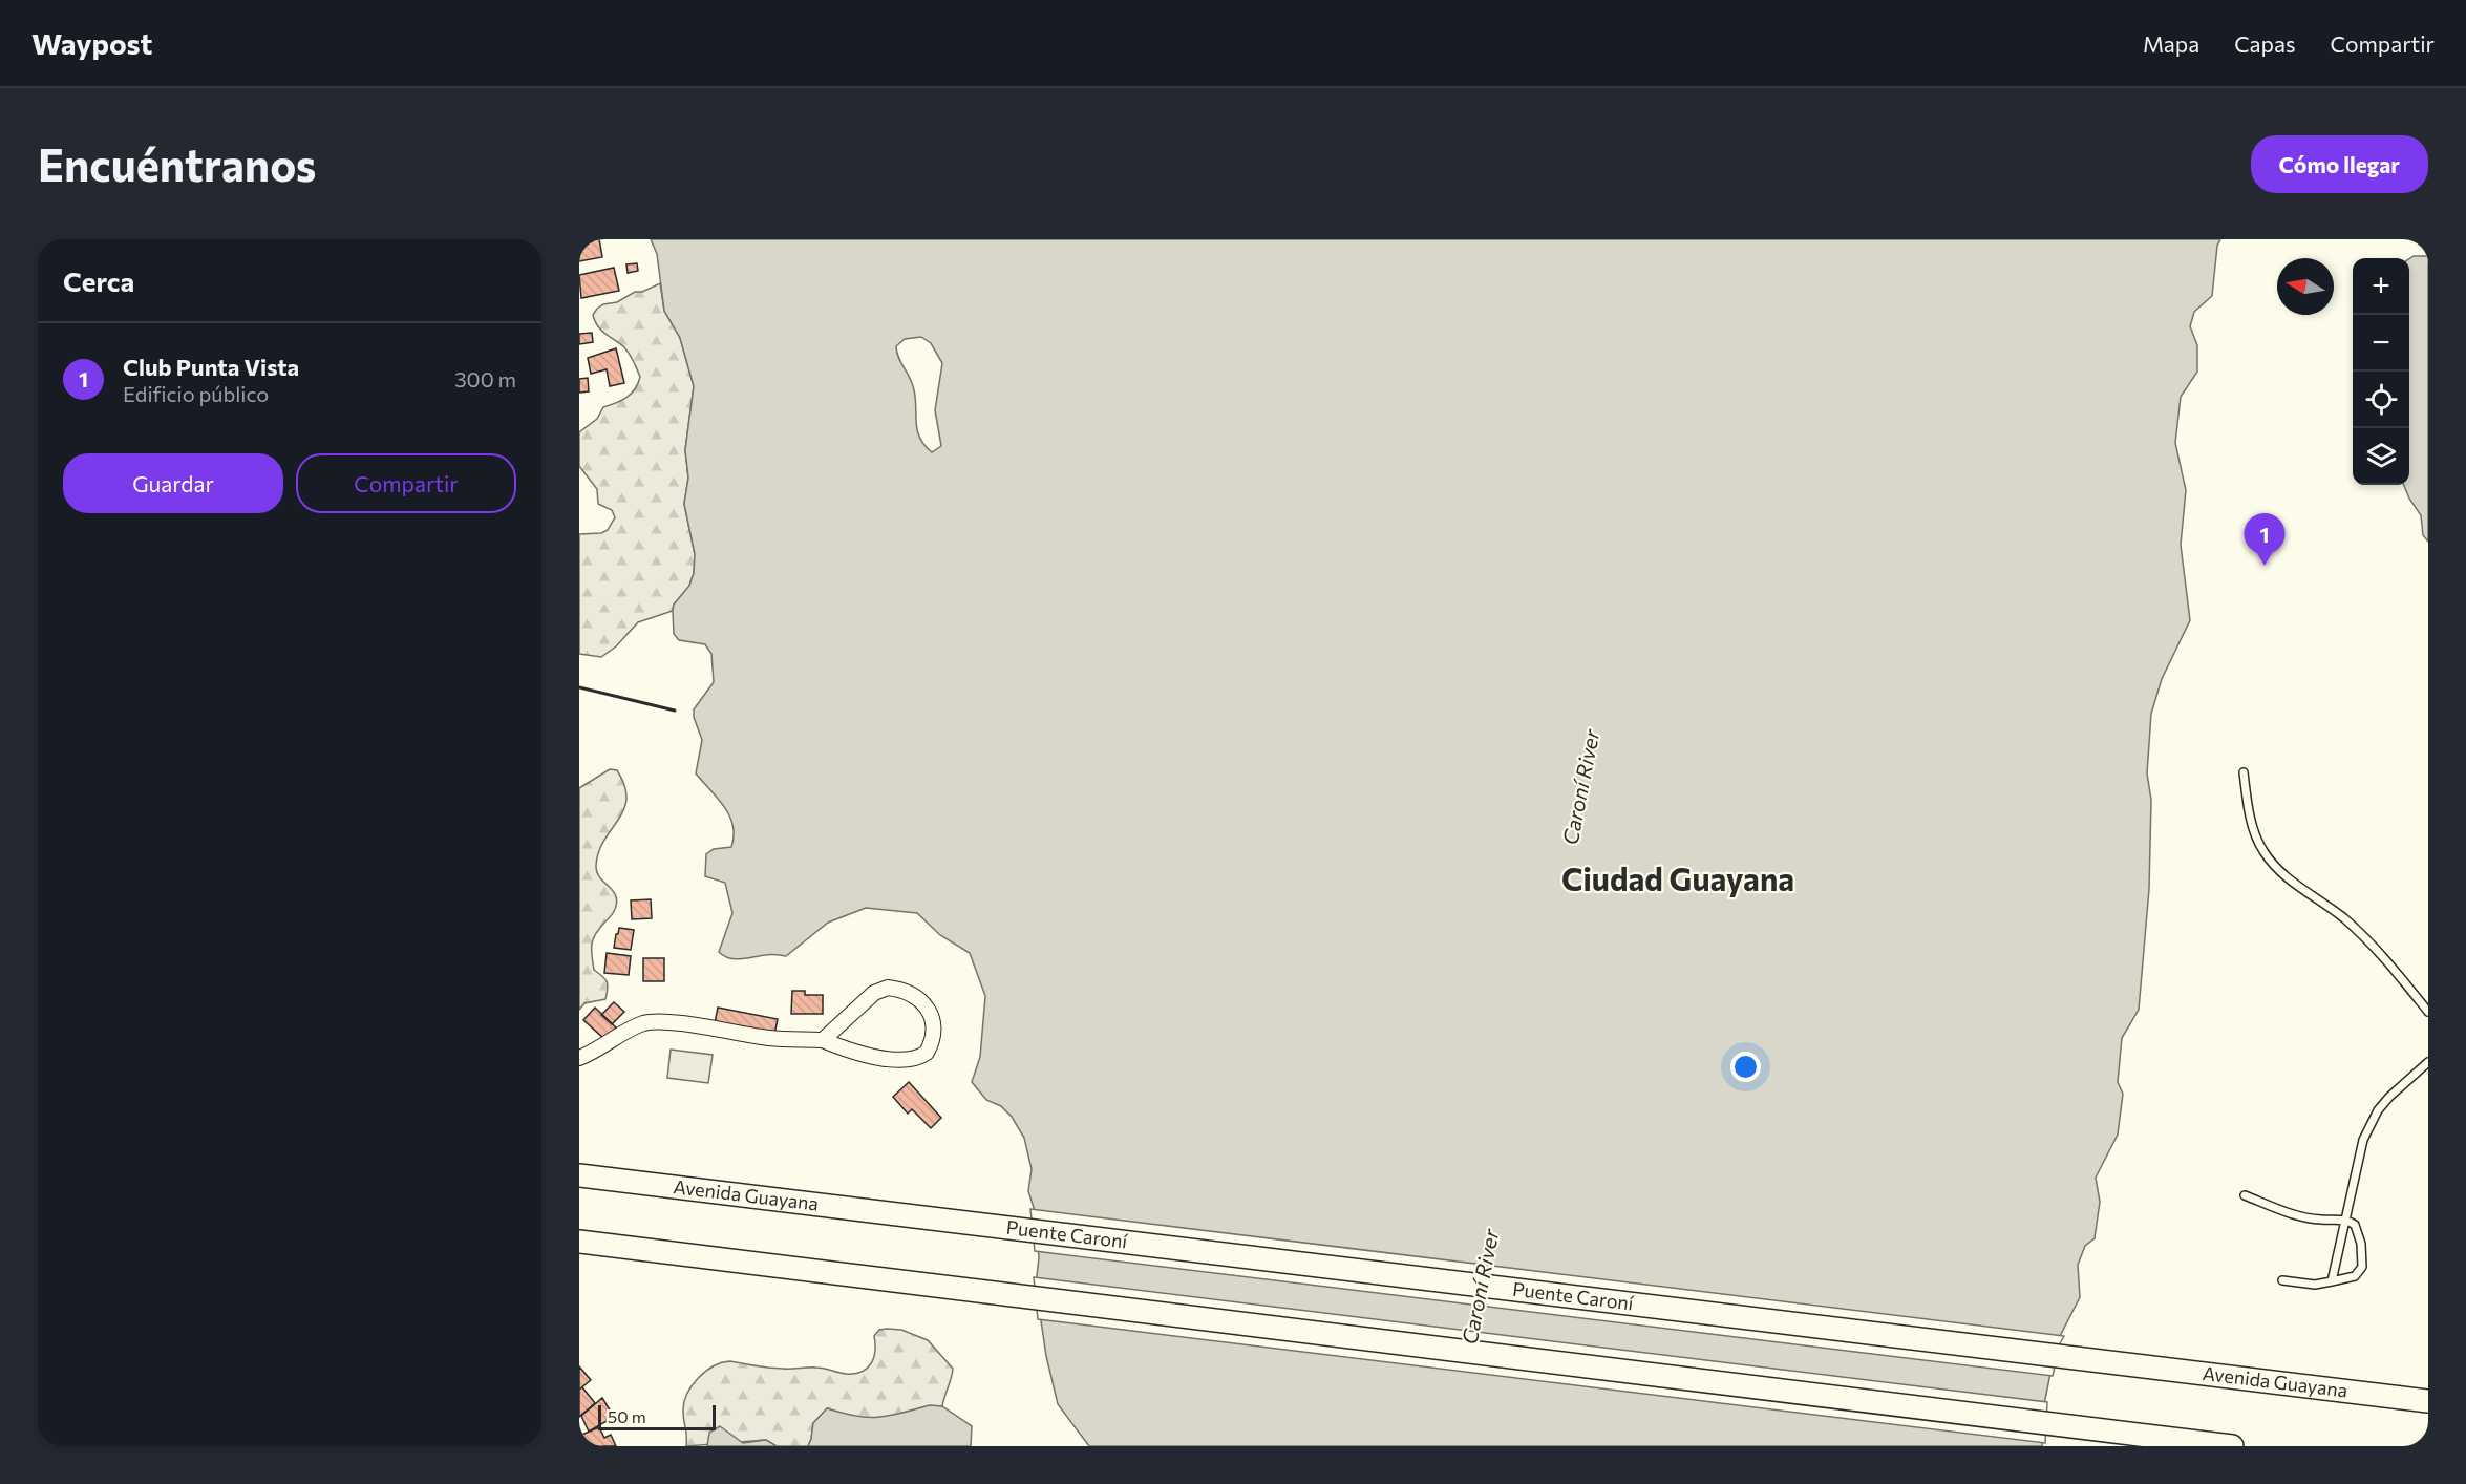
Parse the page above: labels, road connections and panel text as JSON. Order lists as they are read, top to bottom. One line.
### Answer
{"streets":{"main road":["Avenida Guayana","Puente Caroní"]},"crossings":[["Avenida Guayana","Puente Caroní"]],"districts":["Ciudad Guayana"],"water":["Caroní River"],"scale_bar":"50 m","north":"left","page":{"header":"Waypost","nav":["Mapa","Capas","Compartir"],"buttons":["Cómo llegar",["Guardar","Compartir"]],"title":"Encuéntranos","heading":"Cerca","map_buttons":["+","−"],"list":[{"mark":"1","name":"Club Punta Vista","note":"Edificio público","value":"300 m"}],"pins":"1","scale":"50 m"}}
